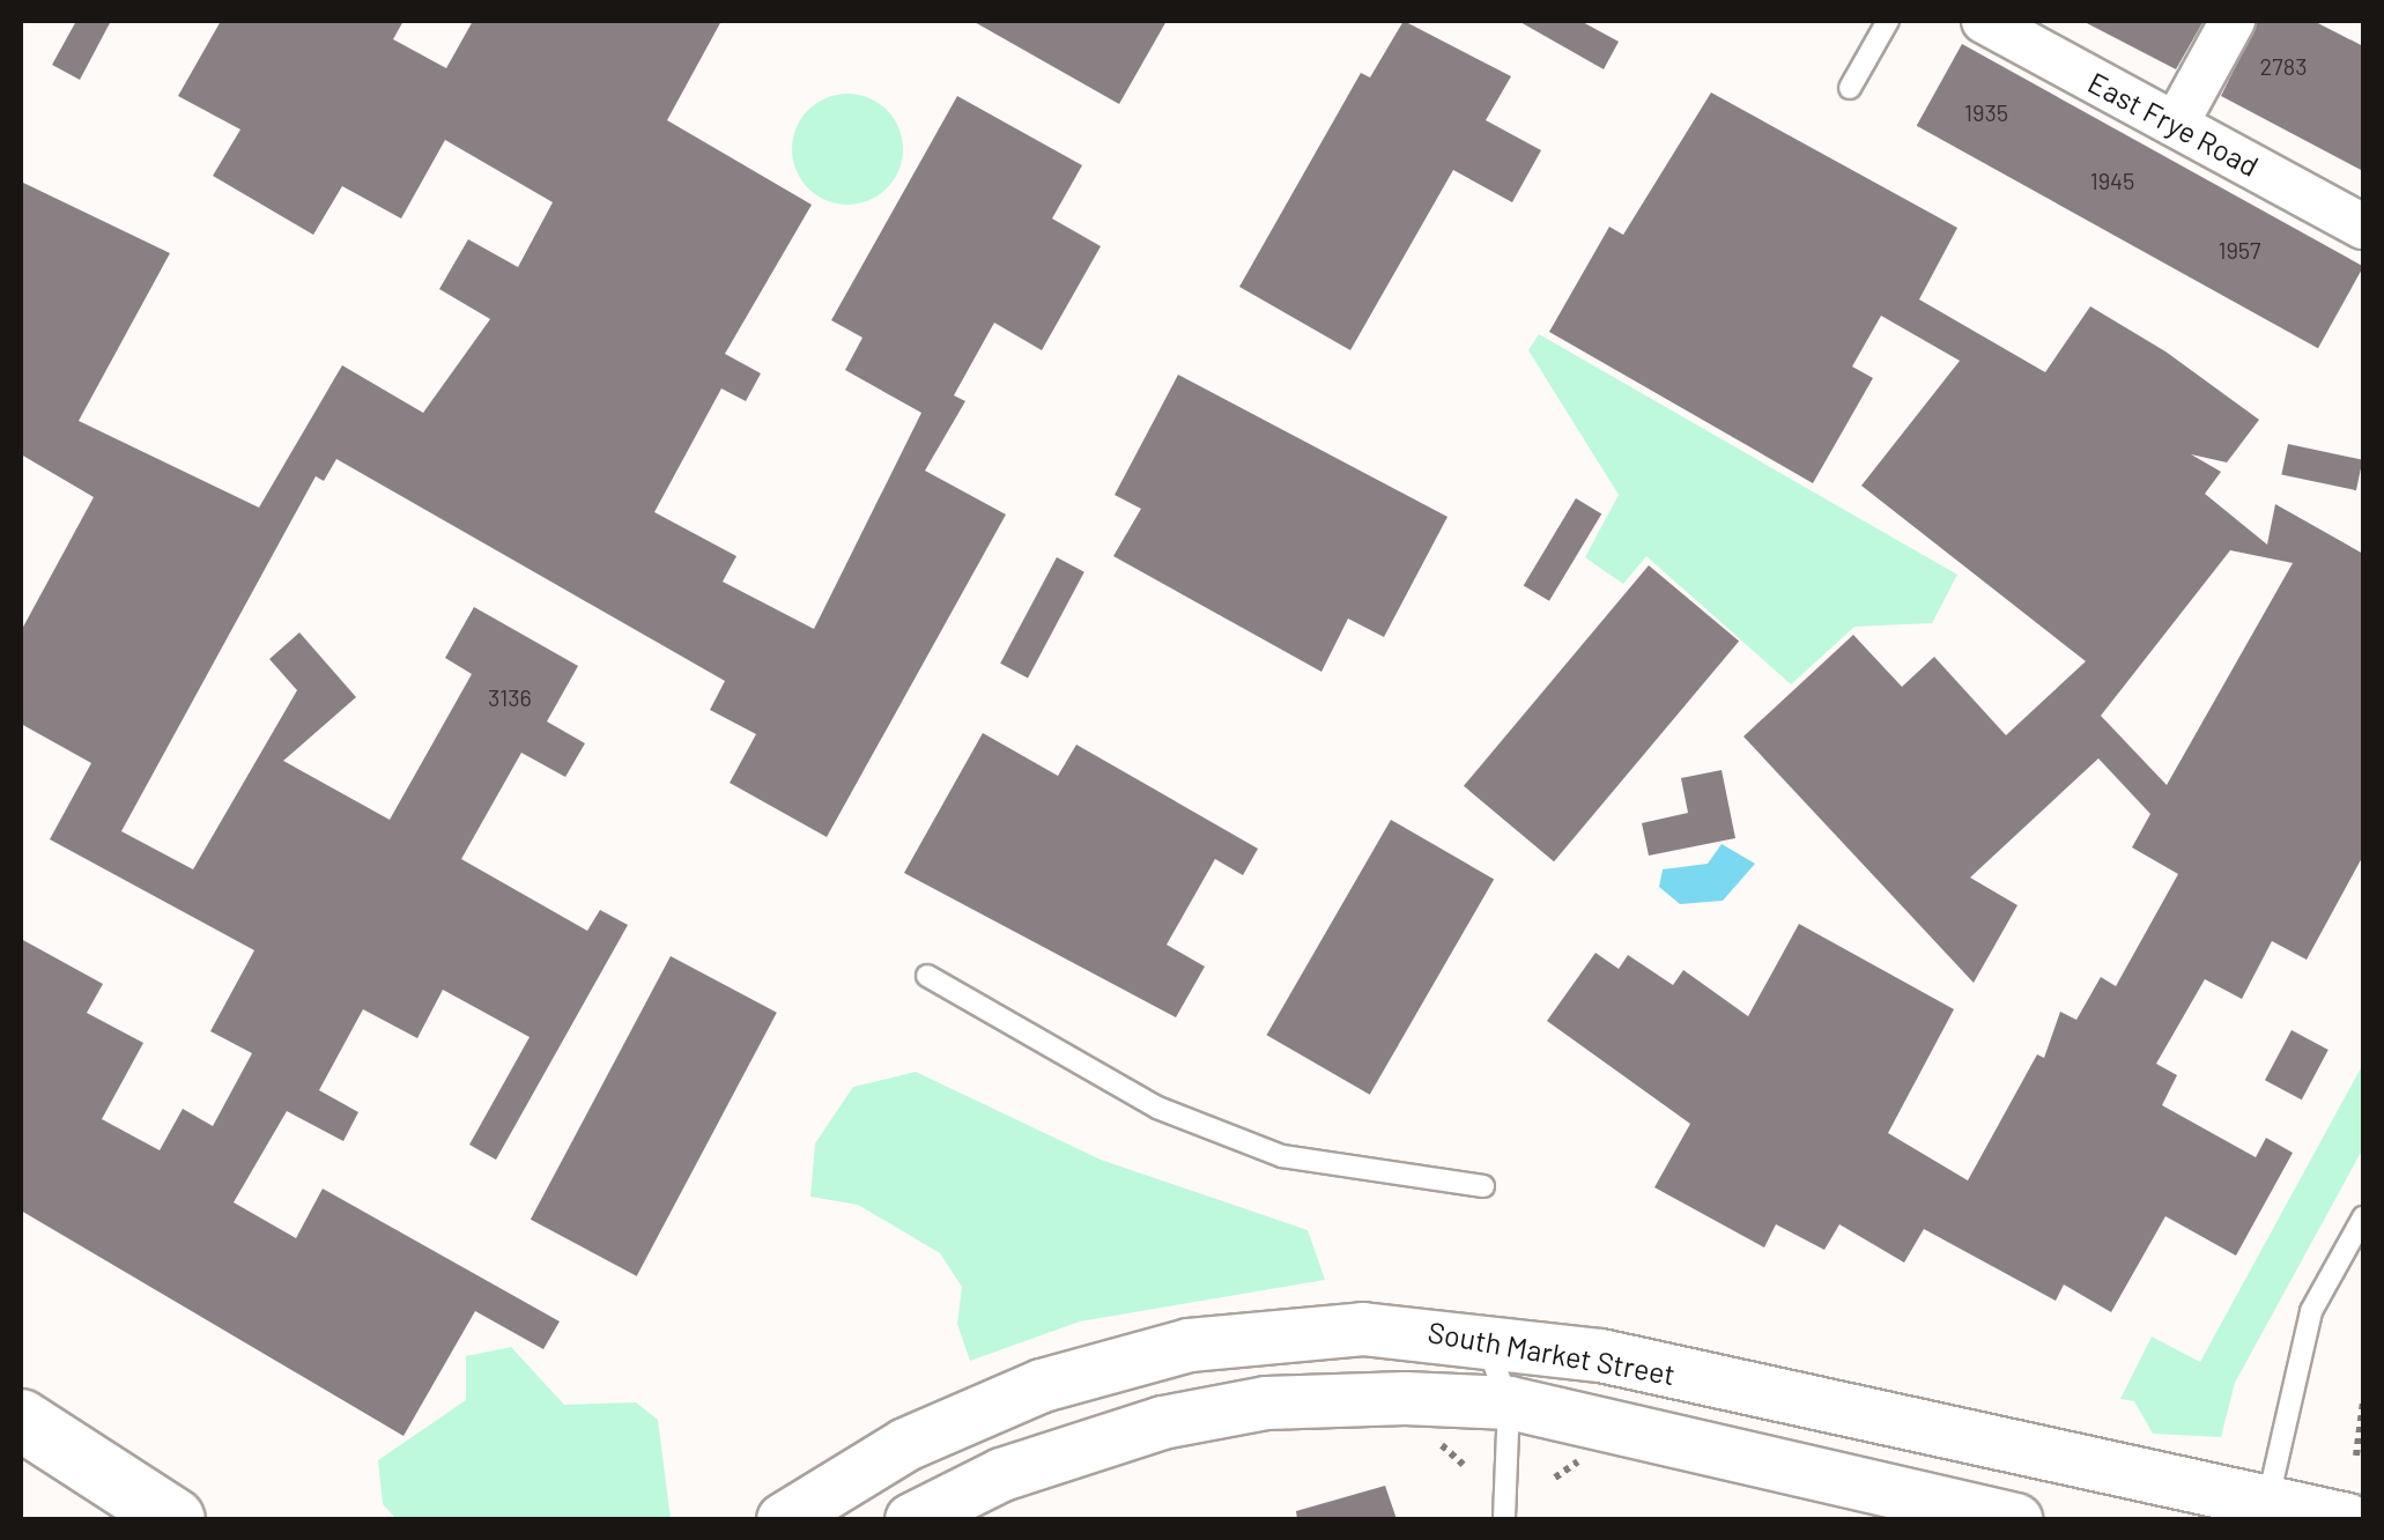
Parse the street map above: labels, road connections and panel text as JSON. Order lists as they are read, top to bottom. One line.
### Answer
{"streets":{"street":["East Frye Road","South Market Street"]},"house_numbers":["2783","1935","1945","1957","3136"]}
